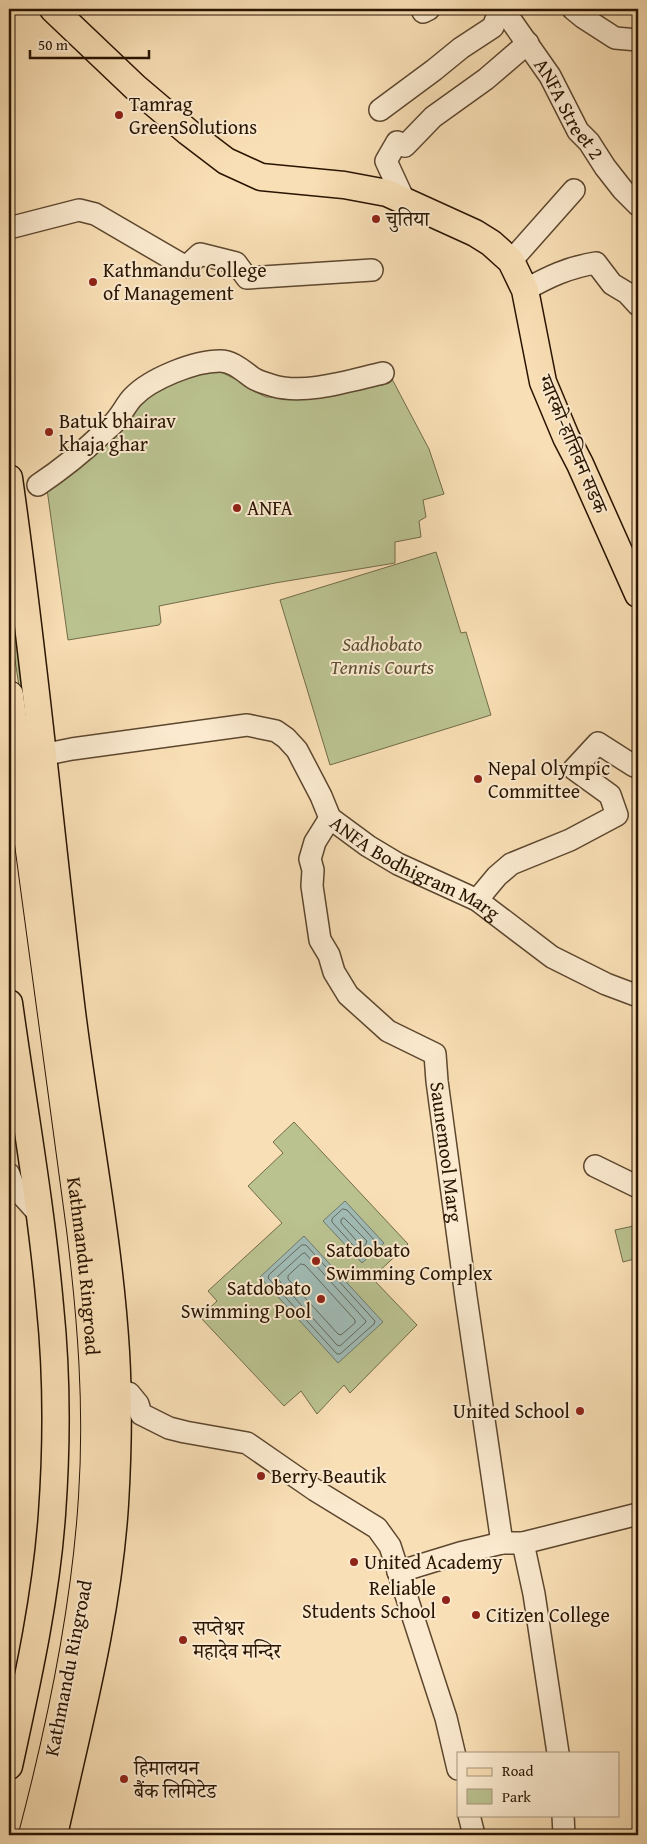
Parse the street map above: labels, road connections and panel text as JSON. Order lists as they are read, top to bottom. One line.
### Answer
{"streets":{"highway":["Kathmandu Ringroad"],"main road":["ग्वारको-हात्तिवन सडक"],"street":["ANFA Street 2","ANFA Bodhigram Marg","Saunemool Marg"]},"crossings":[["ANFA Bodhigram Marg","Saunemool Marg"]],"parks":["Sadhobato Tennis Courts"],"places":["Tamrag GreenSolutions","चुतिया","Kathmandu College of Management","Batuk bhairav khaja ghar","ANFA","Nepal Olympic Committee","Satdobato Swimming Complex","Satdobato Swimming Pool","United School","Berry Beautik","United Academy","Reliable Students School","Citizen College","सप्तेश्वर महादेव मन्दिर","हिमालयन बैंक लिमिटेड"],"legend":["Road","Park"],"scale_bar":"50 m"}
